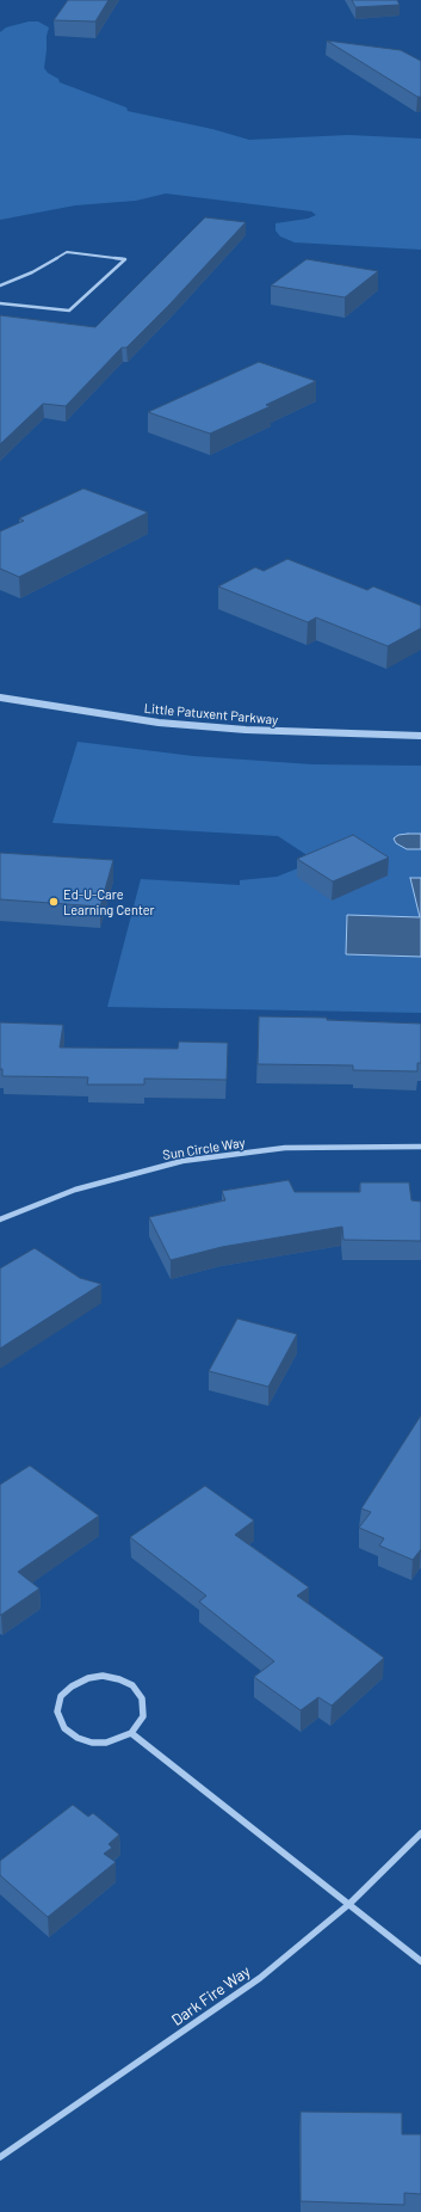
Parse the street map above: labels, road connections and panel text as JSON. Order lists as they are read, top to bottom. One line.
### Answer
{"streets":{"street":["Little Patuxent Parkway","Sun Circle Way","Dark Fire Way"]},"places":["Ed-U-Care Learning Center"]}
